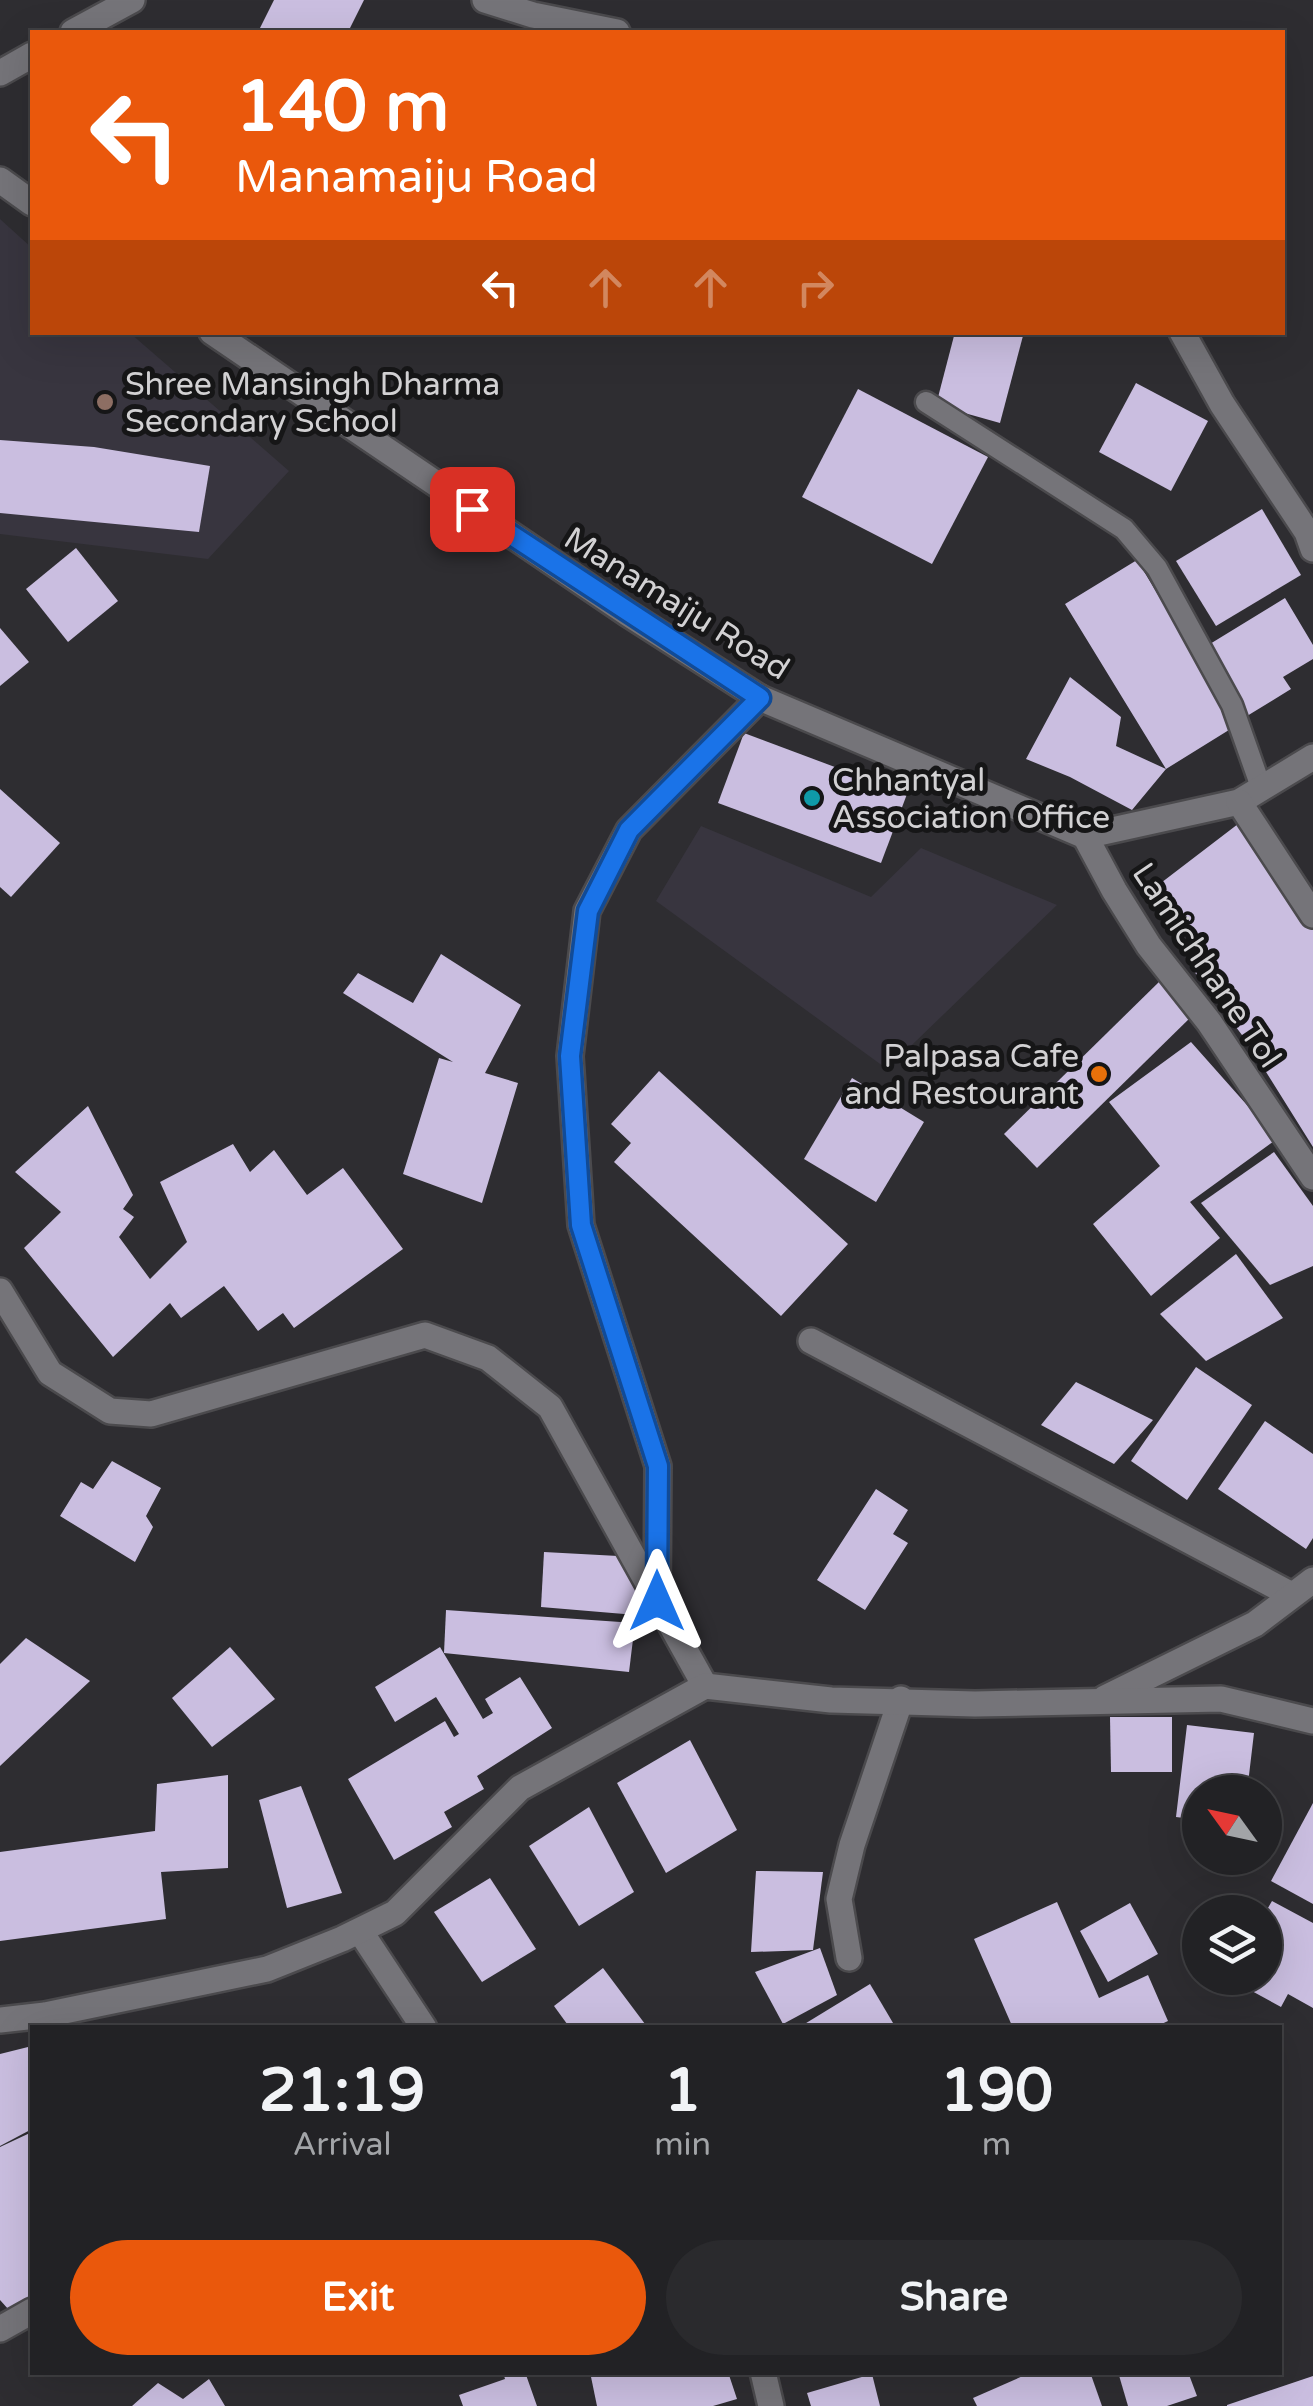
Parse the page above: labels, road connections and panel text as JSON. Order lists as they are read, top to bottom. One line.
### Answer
{"streets":{"street":["Manamaiju Road","Lamichhane Tol"]},"crossings":[["Manamaiju Road","Lamichhane Tol"]],"places":["Shree Mansingh Dharma Secondary School","Chhantyal Association Office","Palpasa Cafe and Restourant"],"north":"top left","page":{"turn":["140 m","Manamaiju Road"],"eta":["21:19","Arrival","1","min","190","m"],"buttons":["Exit","Share"]}}
